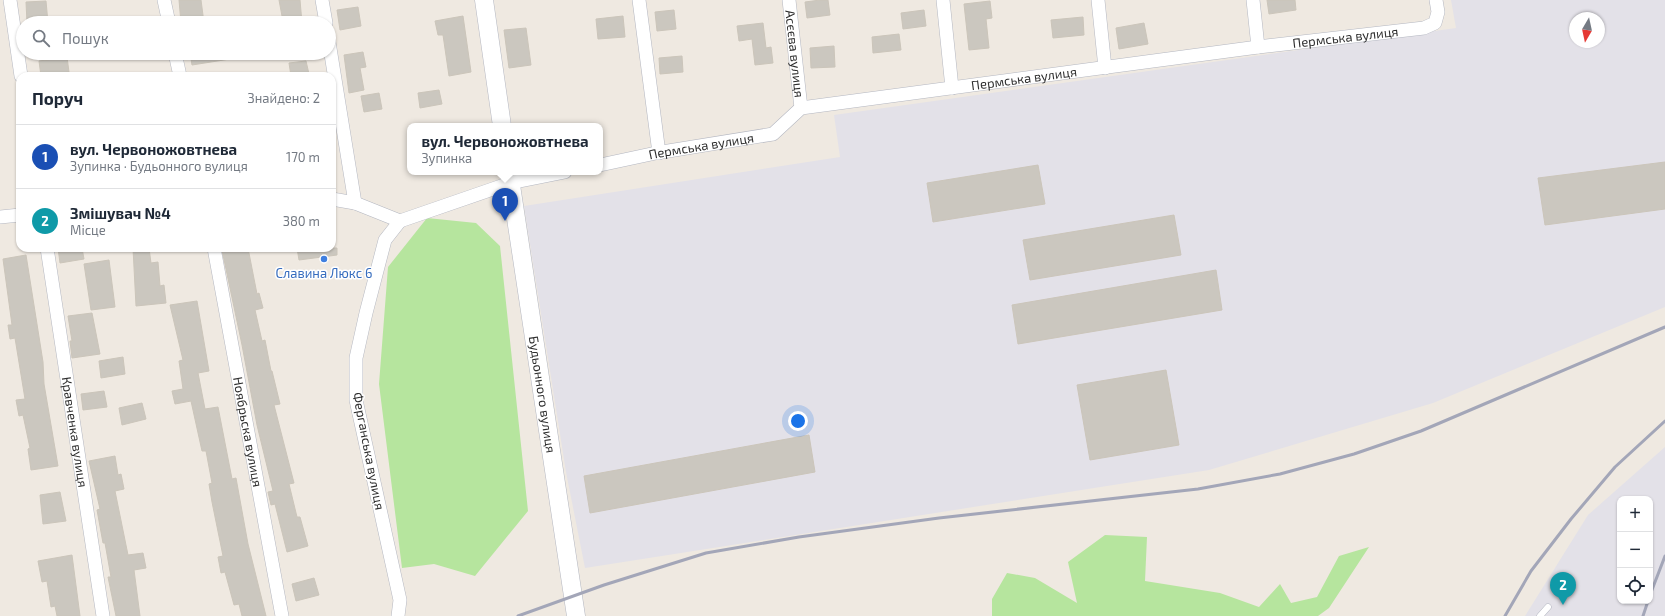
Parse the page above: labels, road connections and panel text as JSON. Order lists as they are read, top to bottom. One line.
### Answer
{"streets":{"main road":["Будьонного вулиця"],"street":["Пермська вулиця","Асєєва вулиця","Кравченка вулиця","Ноябрьска вулиця","Ферганська вулиця"]},"crossings":[["Пермська вулиця","Асєєва вулиця"]],"places":["Славина Люкс 6"],"north":"bottom","page":{"search":"Пошук","heading":["Поруч","Знайдено: 2"],"popup":["вул. Червоножовтнева","Зупинка"],"list":[{"mark":"1","name":"вул. Червоножовтнева","note":"Зупинка · Будьонного вулиця","value":"170 m"},{"mark":"2","name":"Змішувач №4","note":"Місце","value":"380 m"}],"pins":["1","2"],"map_buttons":["+","−"]}}
